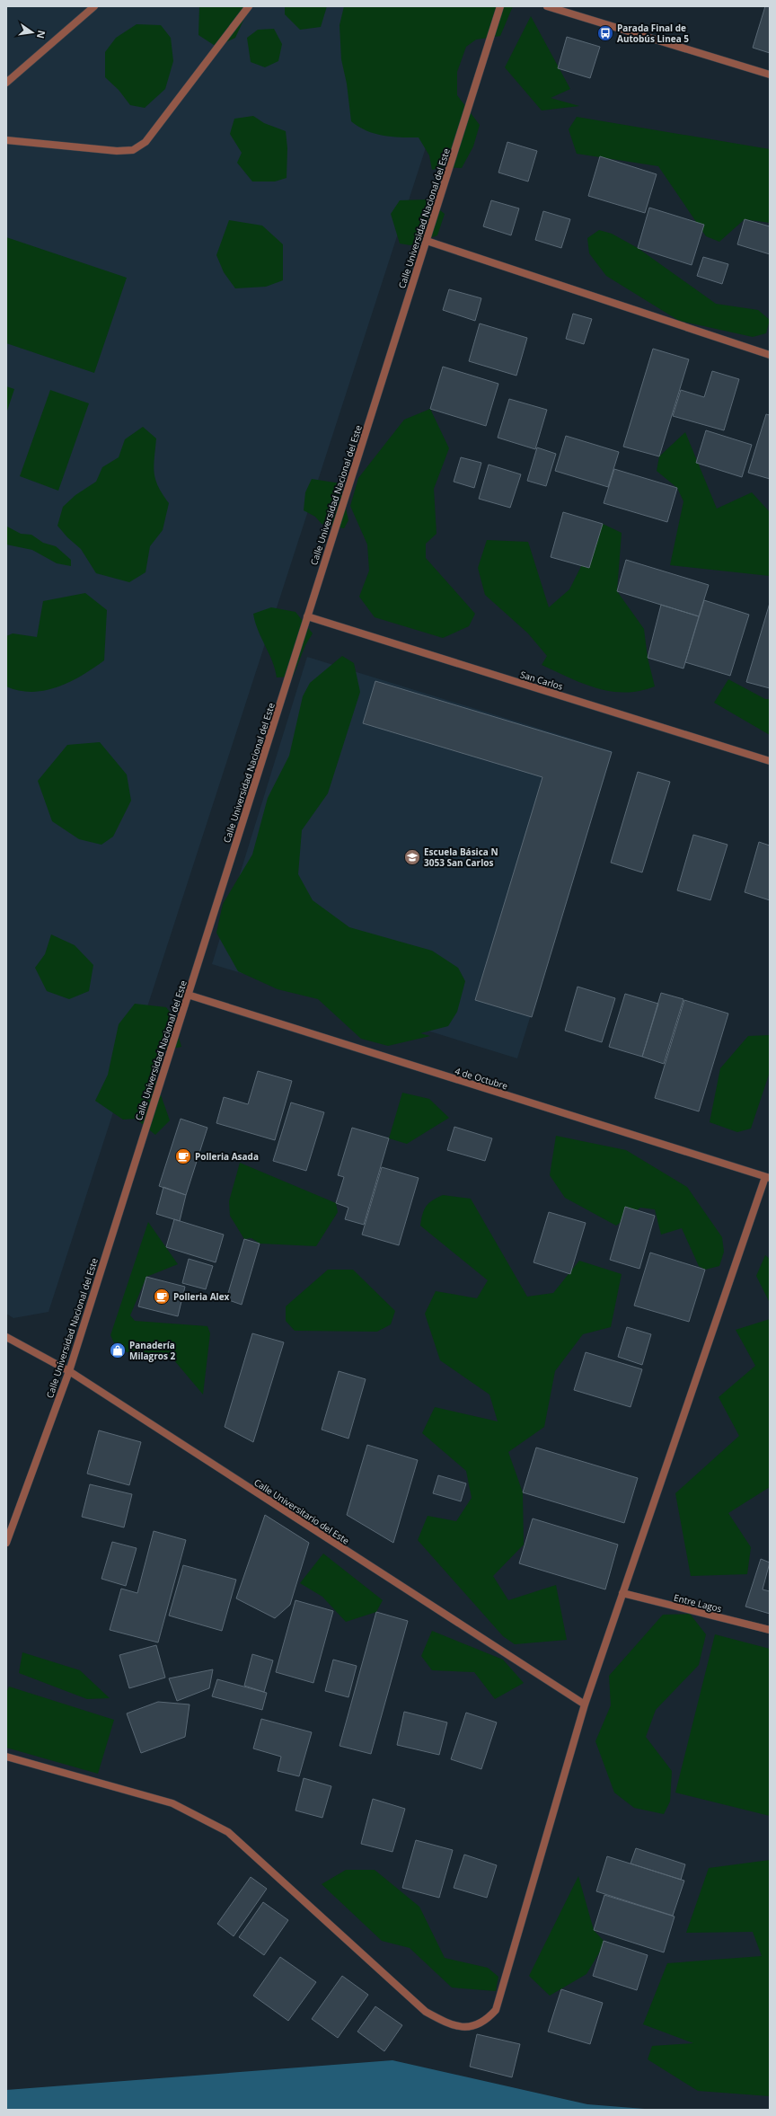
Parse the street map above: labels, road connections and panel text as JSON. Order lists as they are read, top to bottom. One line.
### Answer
{"streets":{"street":["Calle Universidad Nacional del Este","San Carlos","4 de Octubre","Calle Universitario del Este","Entre Lagos"]},"crossings":[["Calle Universidad Nacional del Este","San Carlos"],["Calle Universidad Nacional del Este","4 de Octubre"],["Calle Universidad Nacional del Este","Calle Universitario del Este"]],"places":{"bus stop":["Parada Final de Autobús Linea 5"],"school or university":["Escuela Básica N 3053 San Carlos"],"cafe":["Polleria Asada","Polleria Alex"],"shop":["Panadería Milagros 2"]},"north":"right"}
